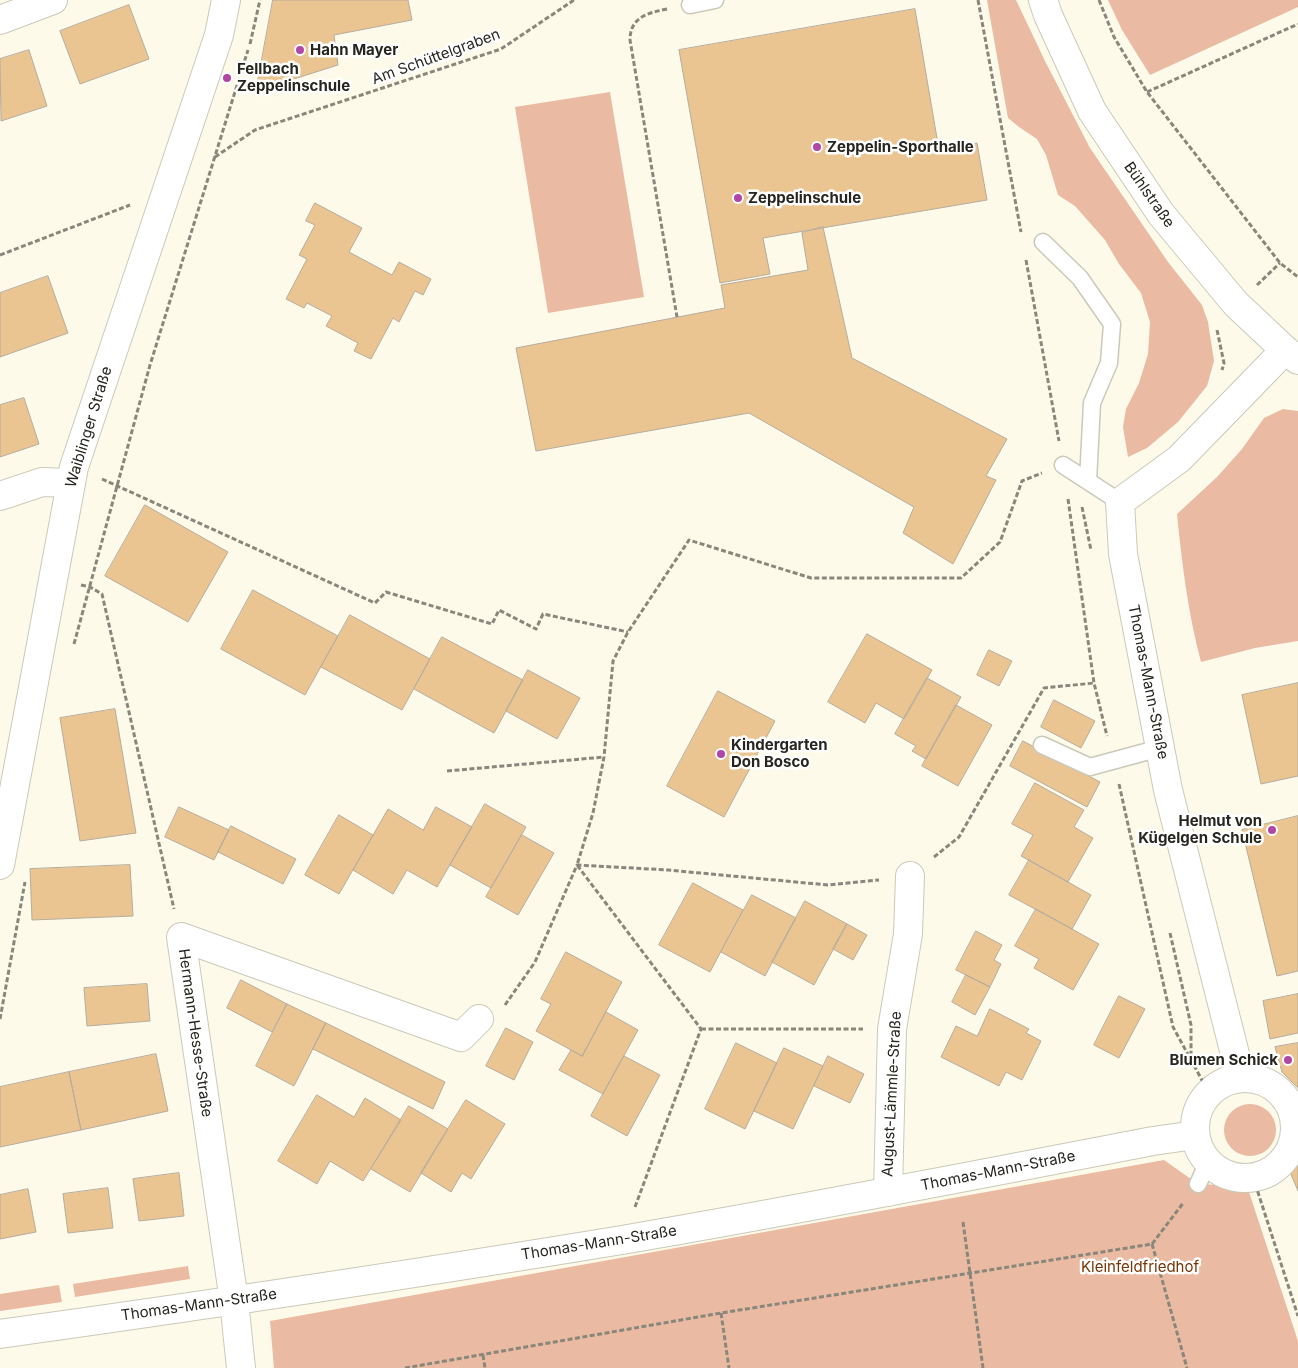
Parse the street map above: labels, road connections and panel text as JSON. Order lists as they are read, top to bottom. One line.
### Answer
{"streets":{"street":["Bühlstraße","Waiblinger Straße","Thomas-Mann-Straße","Hermann-Hesse-Straße","August-Lämmle-Straße"],"path":["Am Schüttelgraben"]},"crossings":[["Thomas-Mann-Straße","Hermann-Hesse-Straße"],["Thomas-Mann-Straße","August-Lämmle-Straße"]],"parks":["Kleinfeldfriedhof"],"places":["Hahn Mayer","Fellbach Zeppelinschule","Zeppelin-Sporthalle","Zeppelinschule","Kindergarten Don Bosco","Helmut von Kügelgen Schule","Blumen Schick"]}
